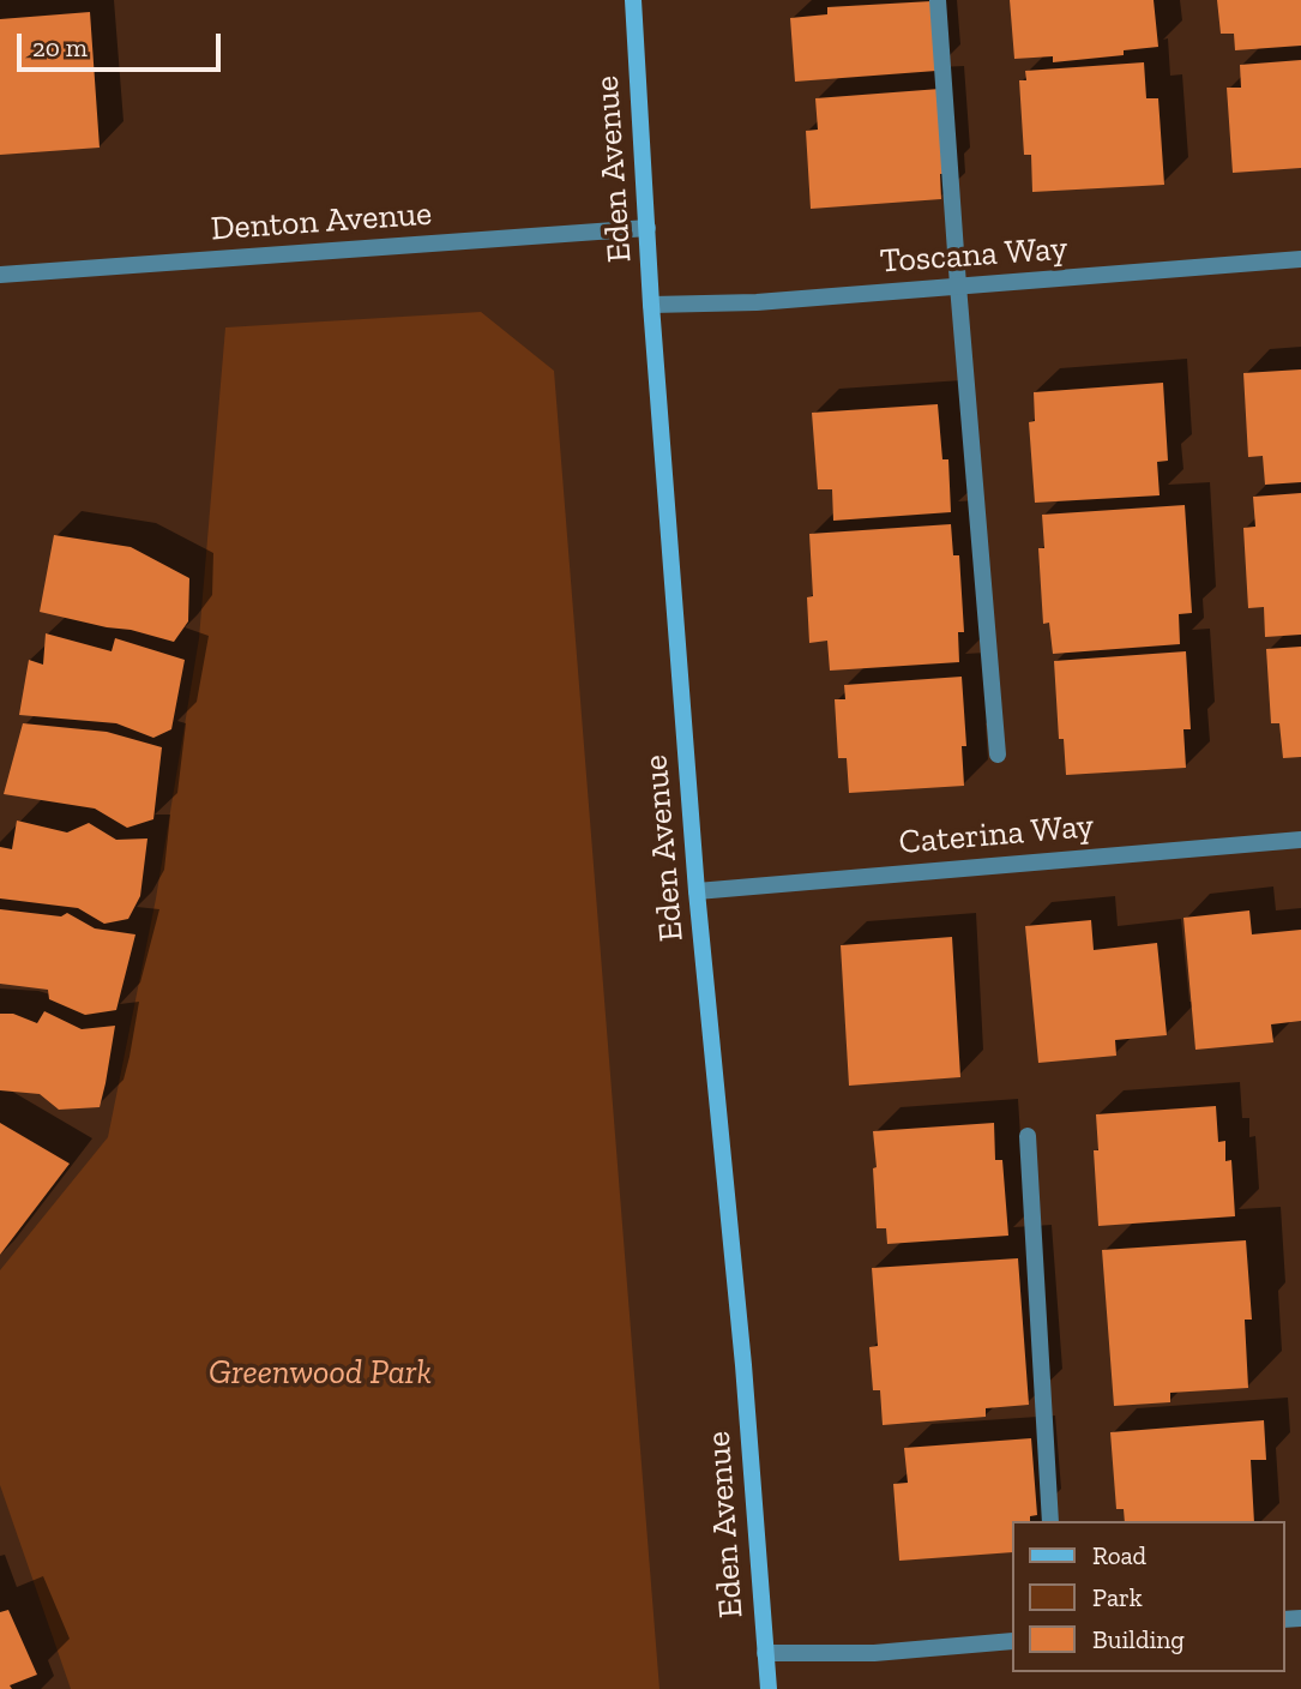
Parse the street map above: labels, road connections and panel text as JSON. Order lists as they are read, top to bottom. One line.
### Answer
{"streets":{"street":["Eden Avenue","Denton Avenue","Toscana Way","Caterina Way"]},"crossings":[["Eden Avenue","Denton Avenue"],["Eden Avenue","Toscana Way"],["Eden Avenue","Caterina Way"]],"parks":["Greenwood Park"],"legend":["Road","Park","Building"],"scale_bar":"20 m"}
